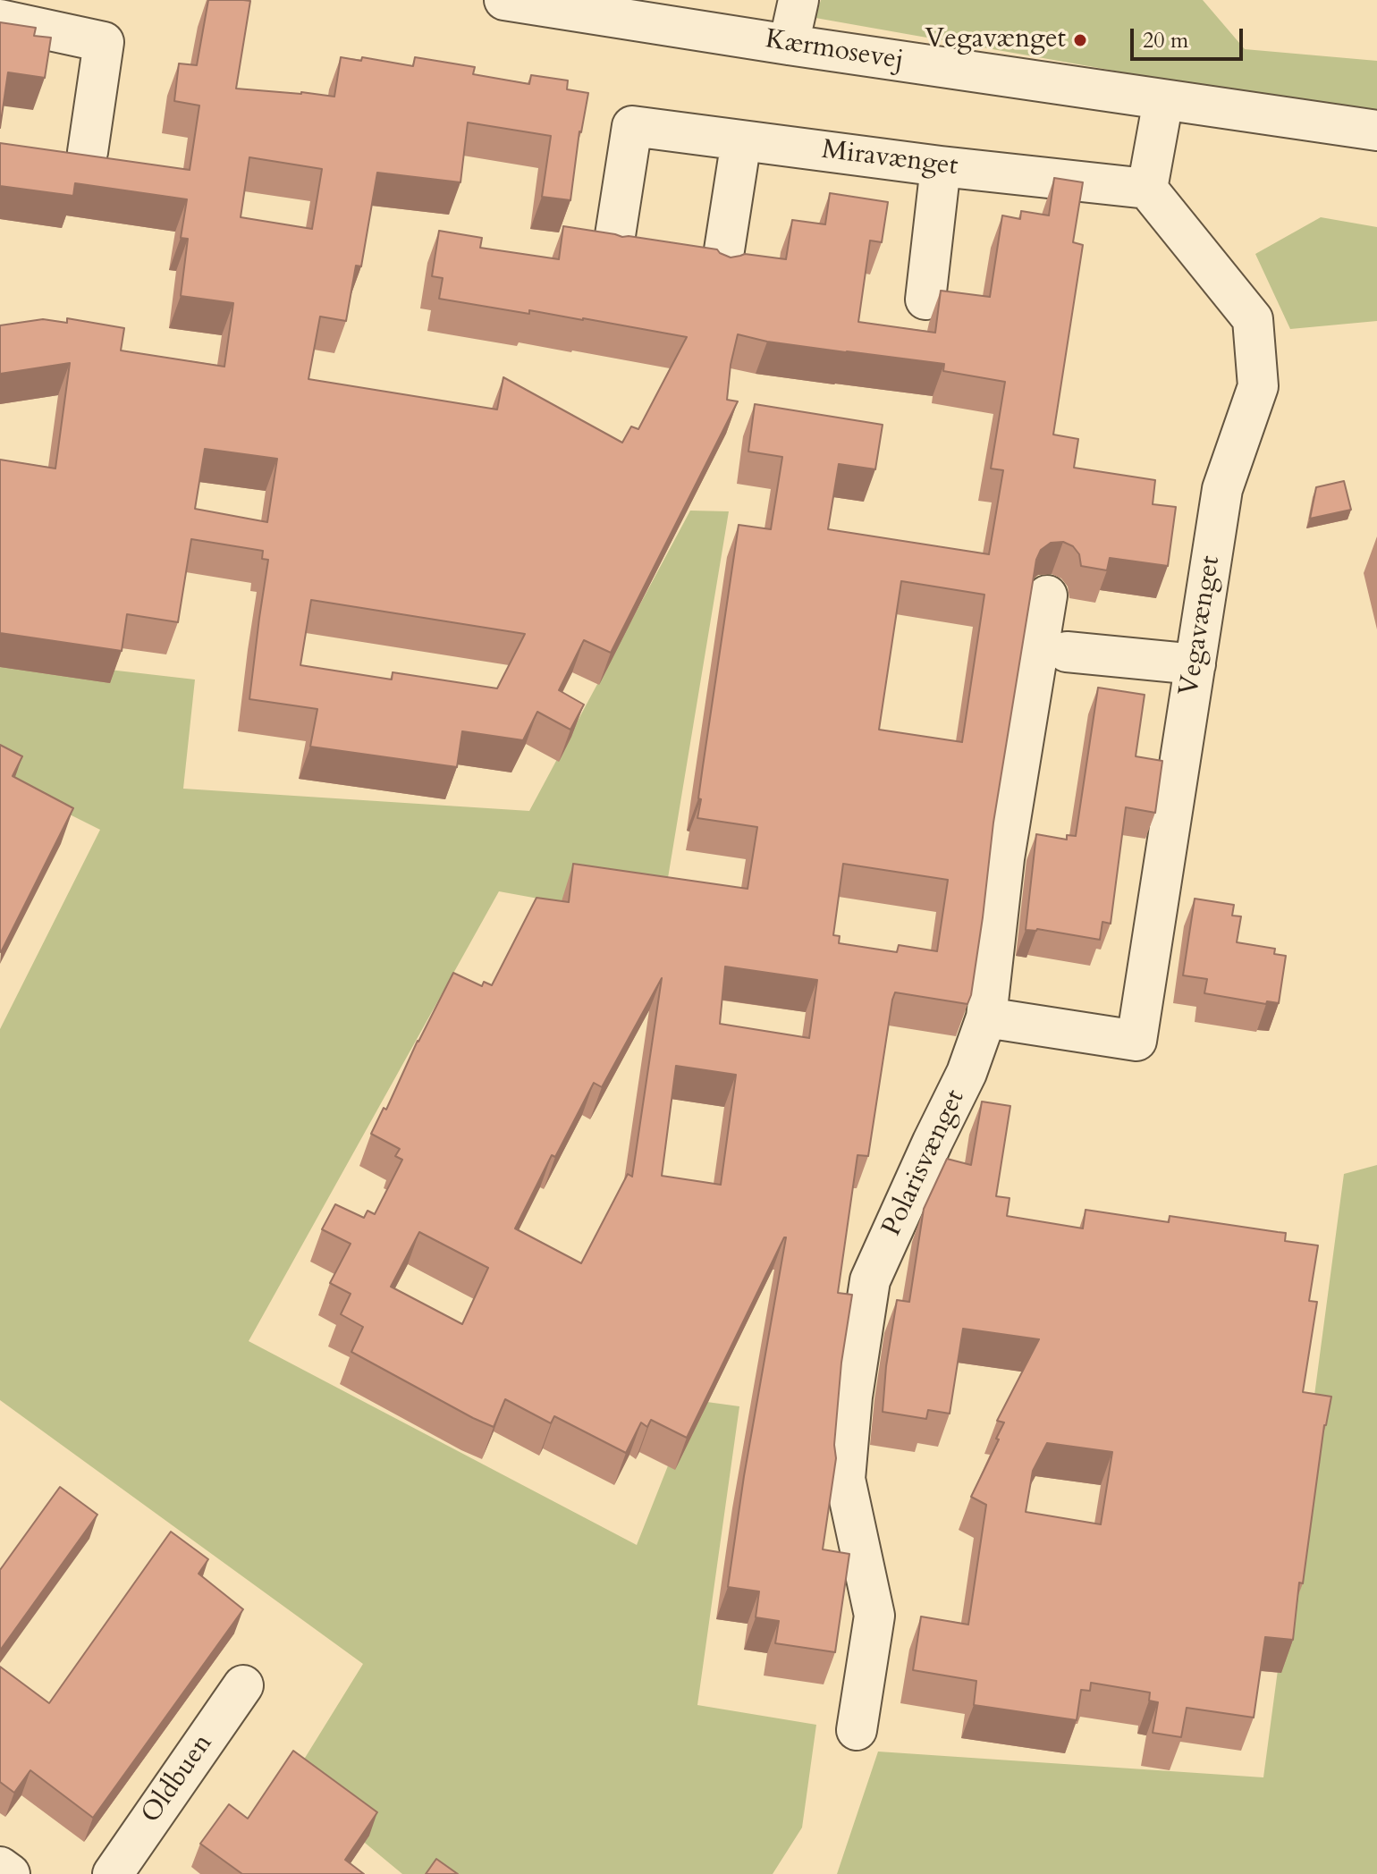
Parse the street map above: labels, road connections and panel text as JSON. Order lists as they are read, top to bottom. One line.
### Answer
{"streets":{"street":["Kærmosevej","Miravænget","Vegavænget","Polarisvænget","Oldbuen"]},"crossings":[["Miravænget","Vegavænget"],["Vegavænget","Polarisvænget"]],"places":["Vegavænget"],"scale_bar":"20 m"}
